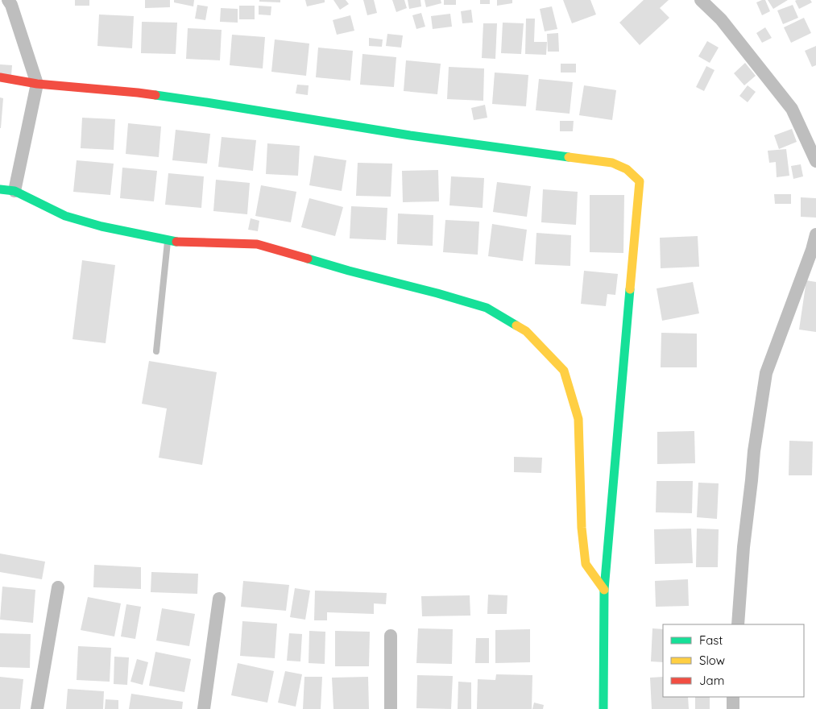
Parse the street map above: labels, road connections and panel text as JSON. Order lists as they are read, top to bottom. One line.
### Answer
{"legend":["Fast","Slow","Jam"]}
